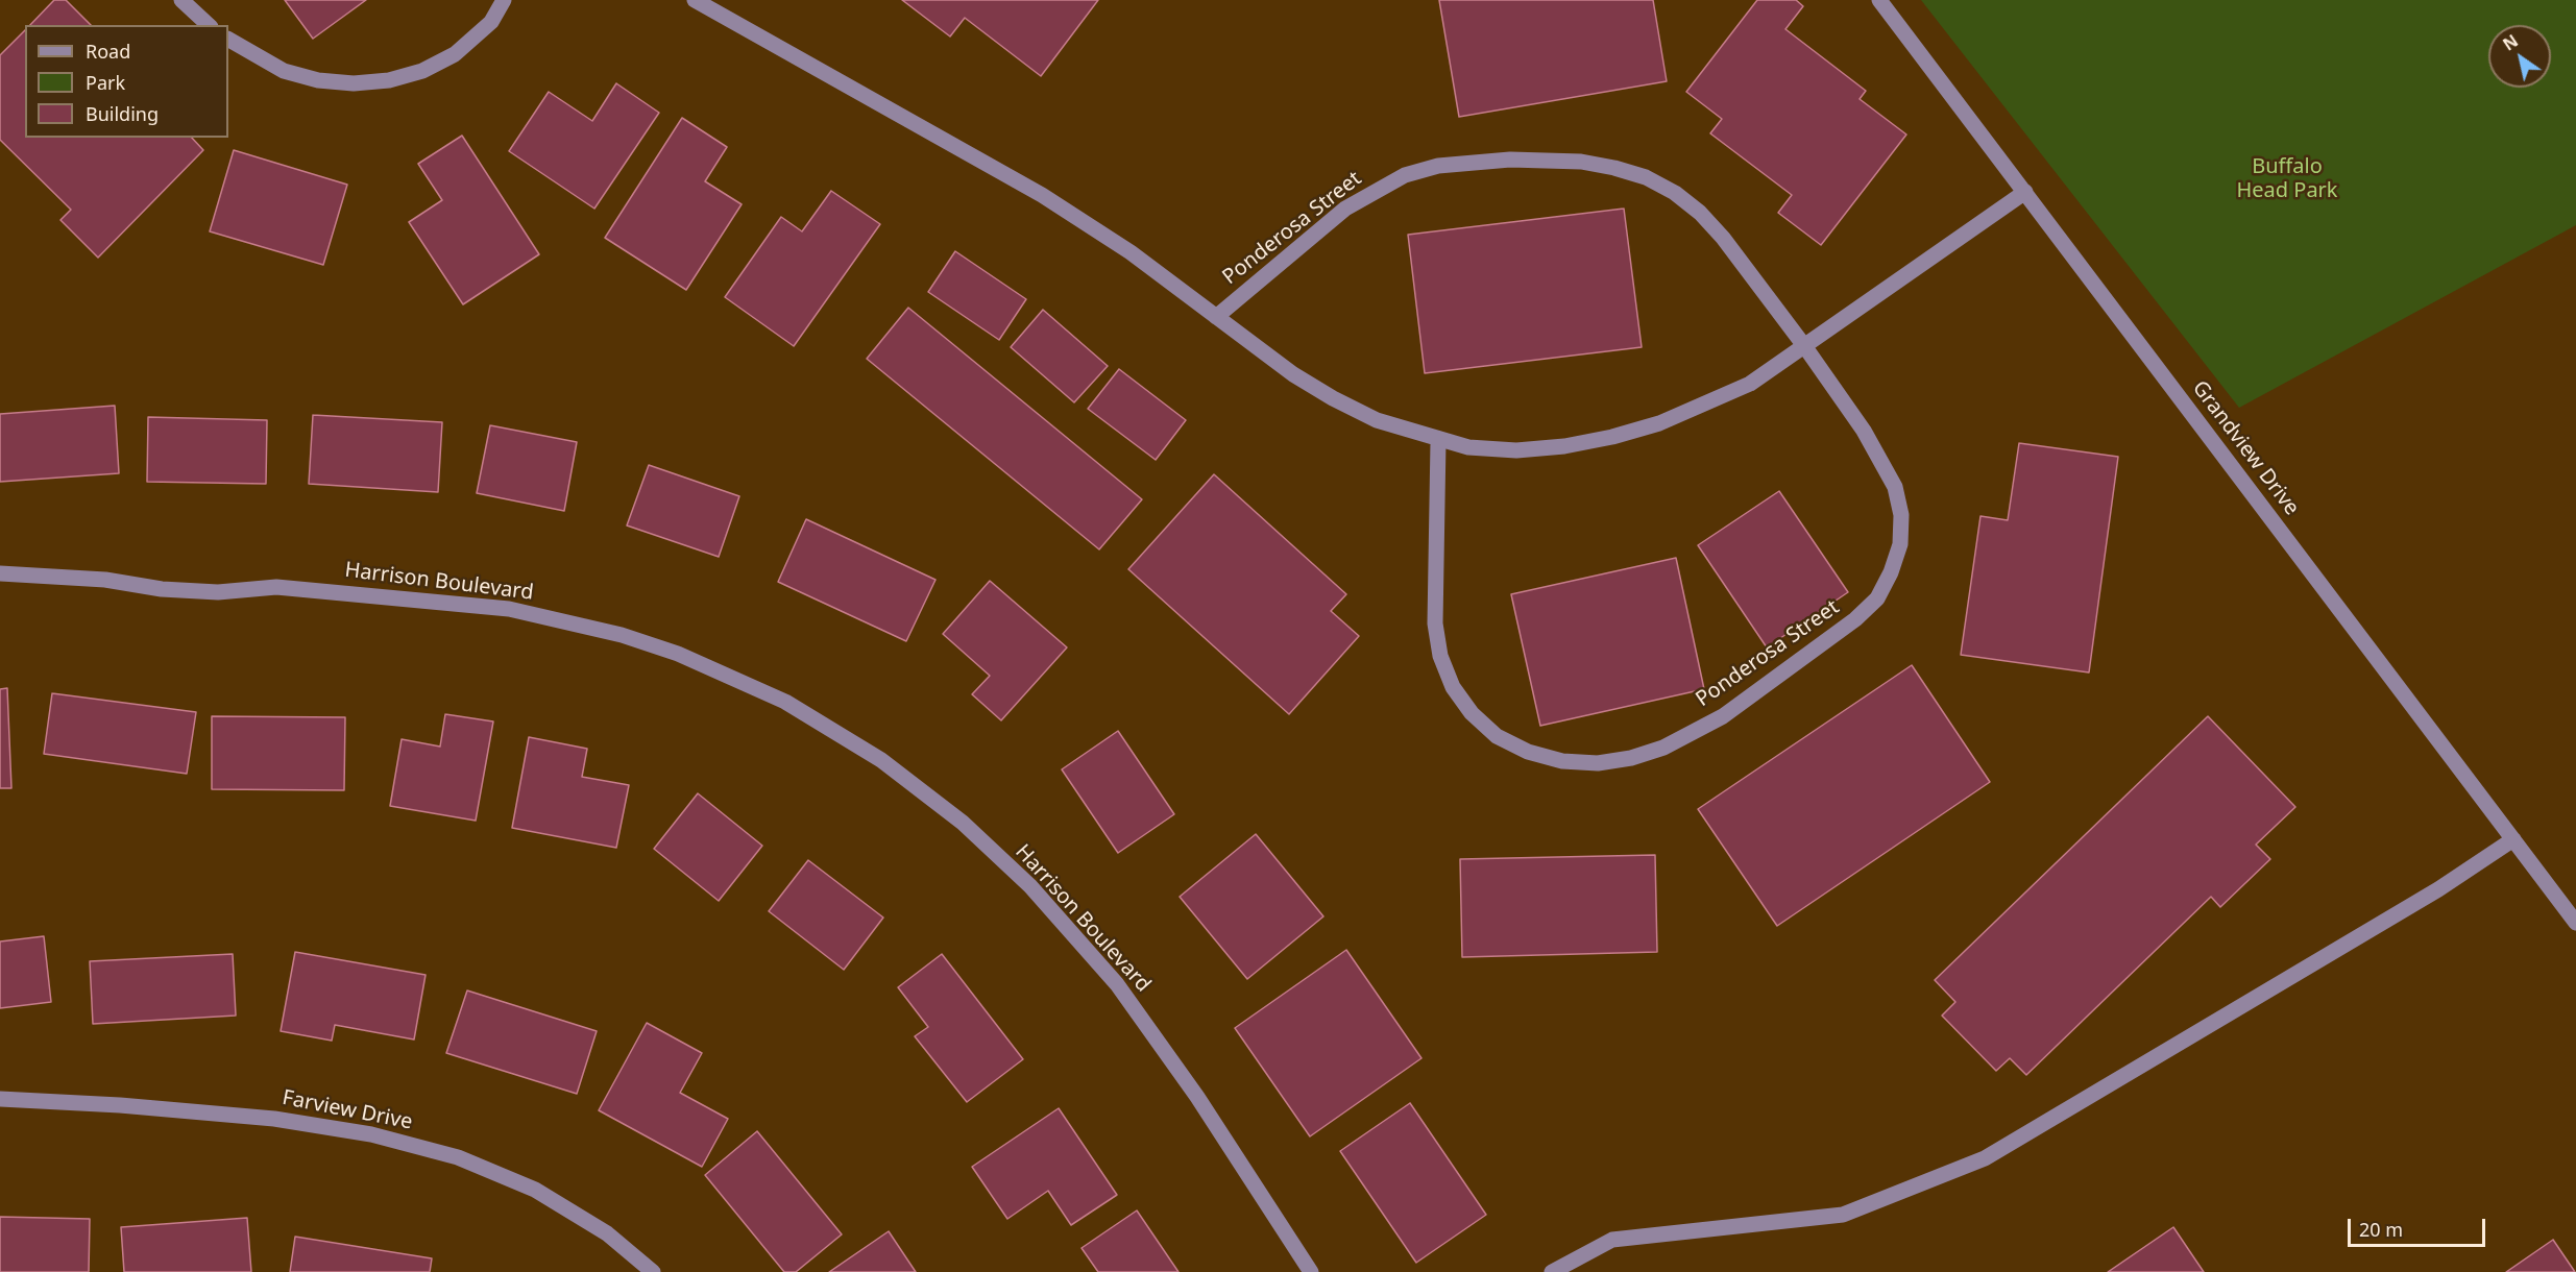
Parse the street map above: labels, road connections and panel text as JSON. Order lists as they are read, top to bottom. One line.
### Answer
{"streets":{"street":["Ponderosa Street","Grandview Drive","Harrison Boulevard","Farview Drive"]},"parks":["Buffalo Head Park"],"legend":["Road","Park","Building"],"scale_bar":"20 m","north":"top left"}
